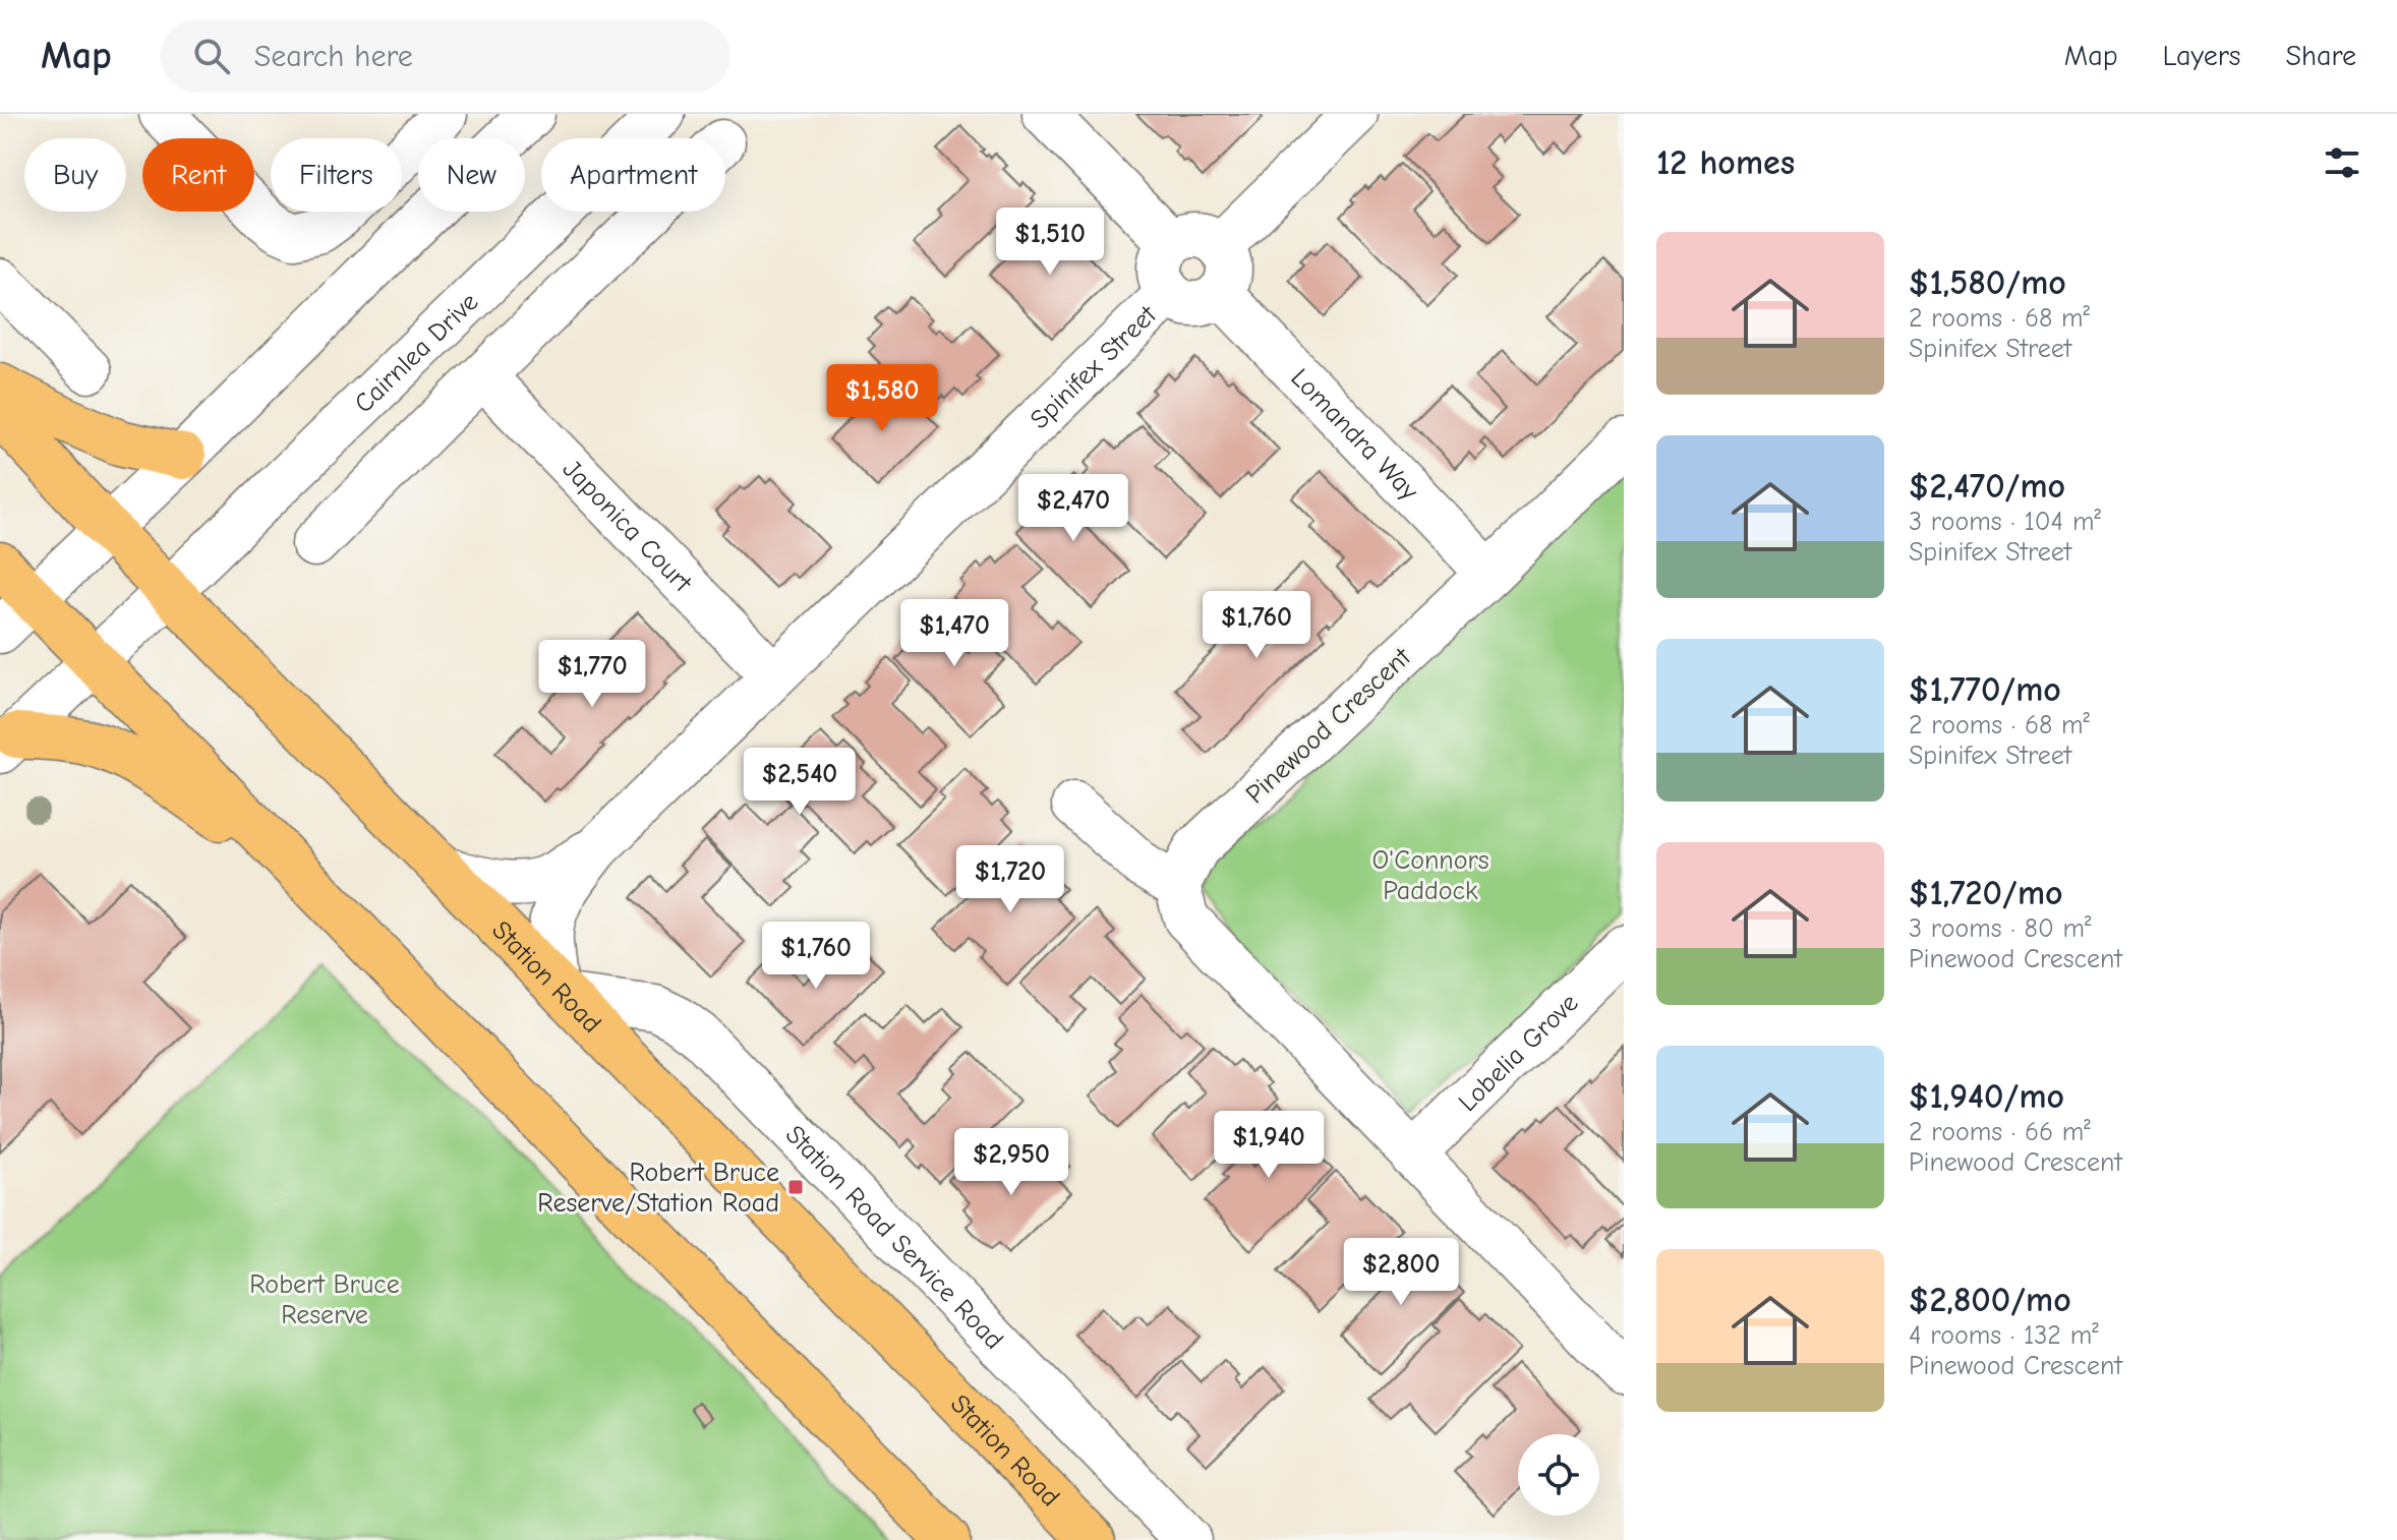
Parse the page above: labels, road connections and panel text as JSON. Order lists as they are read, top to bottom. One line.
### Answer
{"streets":{"main road":["Station Road"],"street":["Cairnlea Drive","Spinifex Street","Lomandra Way","Japonica Court","Pinewood Crescent","Lobelia Grove","Station Road Service Road"]},"crossings":[["Cairnlea Drive","Station Road"],["Spinifex Street","Lomandra Way"],["Spinifex Street","Japonica Court"],["Spinifex Street","Station Road"],["Spinifex Street","Station Road Service Road"],["Lomandra Way","Pinewood Crescent"],["Station Road","Station Road Service Road"]],"parks":["O'Connors Paddock","Robert Bruce Reserve"],"places":{"transit":["Robert Bruce Reserve/Station Road"]},"page":{"header":"Map","search":"Search here","nav":["Map","Layers","Share"],"heading":"12 homes","chip":["Buy","Rent","Filters","New","Apartment"],"price":["$1,510","$1,580","$2,470","$1,760","$1,470","$1,770","$2,540","$1,720","$1,760","$1,940","$2,950","$2,800"],"list":[{"name":"$1,580/mo","note":"2 rooms · 68 m² · Spinifex Street"},{"name":"$2,470/mo","note":"3 rooms · 104 m² · Spinifex Street"},{"name":"$1,770/mo","note":"2 rooms · 68 m² · Spinifex Street"},{"name":"$1,720/mo","note":"3 rooms · 80 m² · Pinewood Crescent"},{"name":"$1,940/mo","note":"2 rooms · 66 m² · Pinewood Crescent"},{"name":"$2,800/mo","note":"4 rooms · 132 m² · Pinewood Crescent"}]}}
